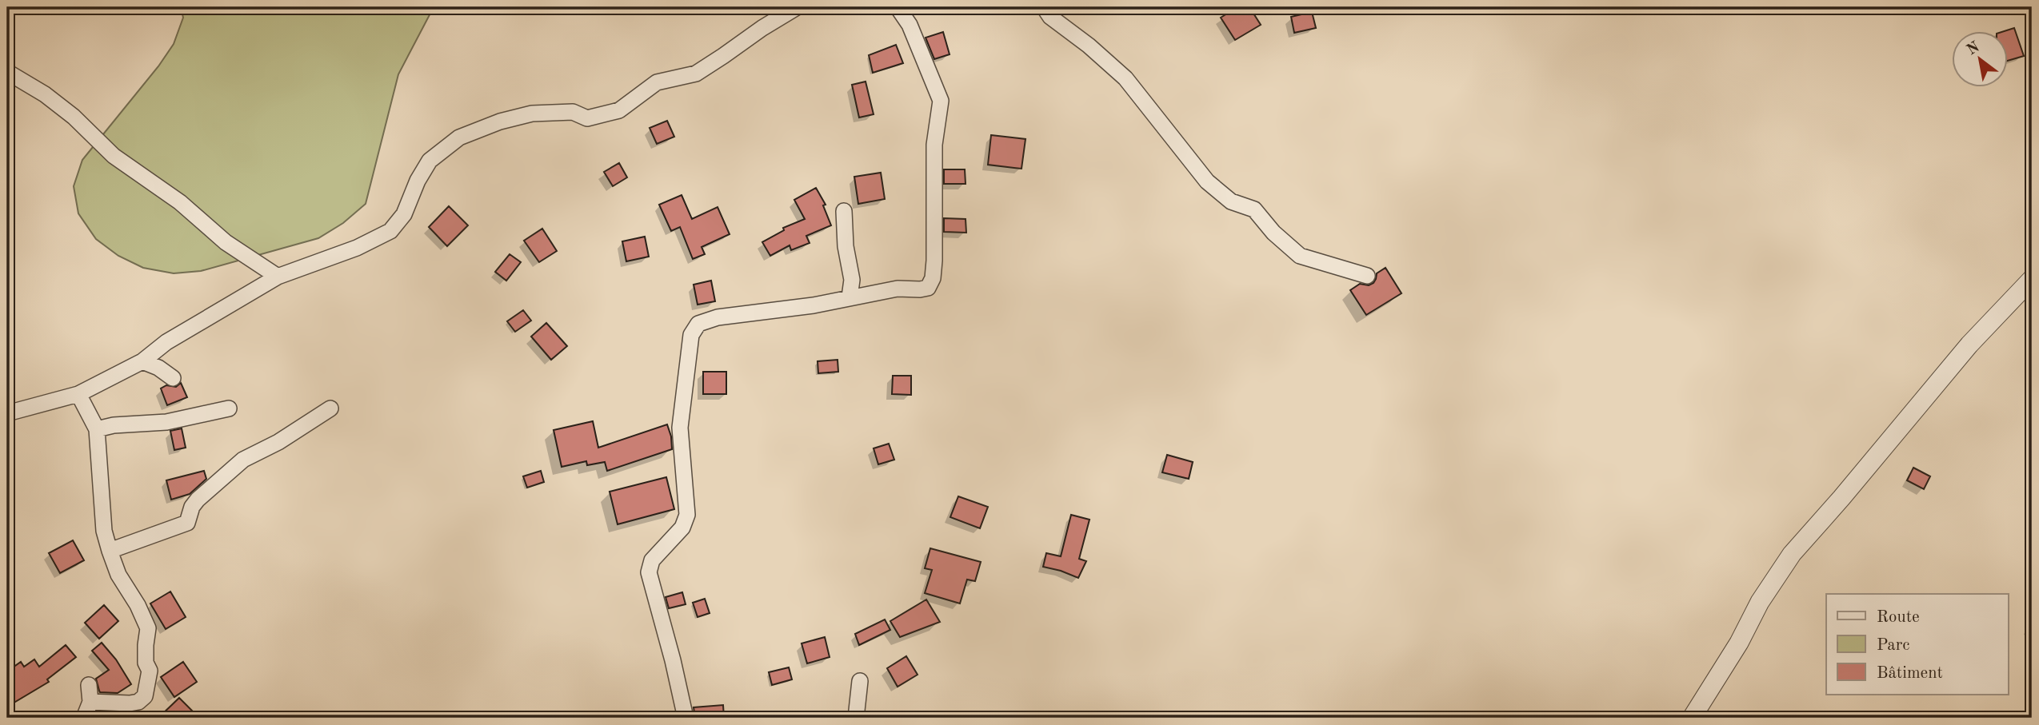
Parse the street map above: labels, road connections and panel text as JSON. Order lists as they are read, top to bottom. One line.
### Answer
{"legend":["Route","Parc","Bâtiment"],"north":"top left"}
